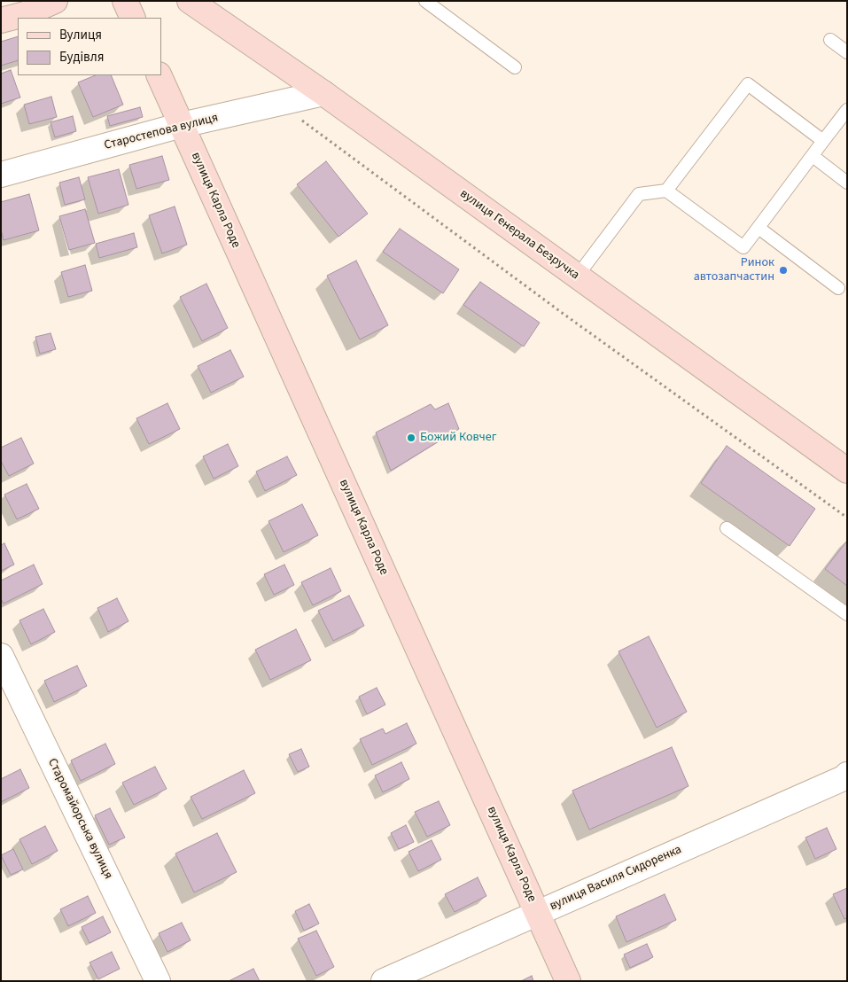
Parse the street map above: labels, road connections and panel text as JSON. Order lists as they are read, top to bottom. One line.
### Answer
{"streets":{"street":["Старостепова вулиця","вулиця Карла Роде","вулиця Генерала Безручка","Старомайорська вулиця","вулиця Василя Сидоренка"]},"crossings":[["Старостепова вулиця","вулиця Карла Роде"],["Старостепова вулиця","вулиця Генерала Безручка"],["вулиця Карла Роде","вулиця Василя Сидоренка"]],"places":["Ринок автозапчастин","Божий Ковчег"],"legend":["Вулиця","Будівля"]}
